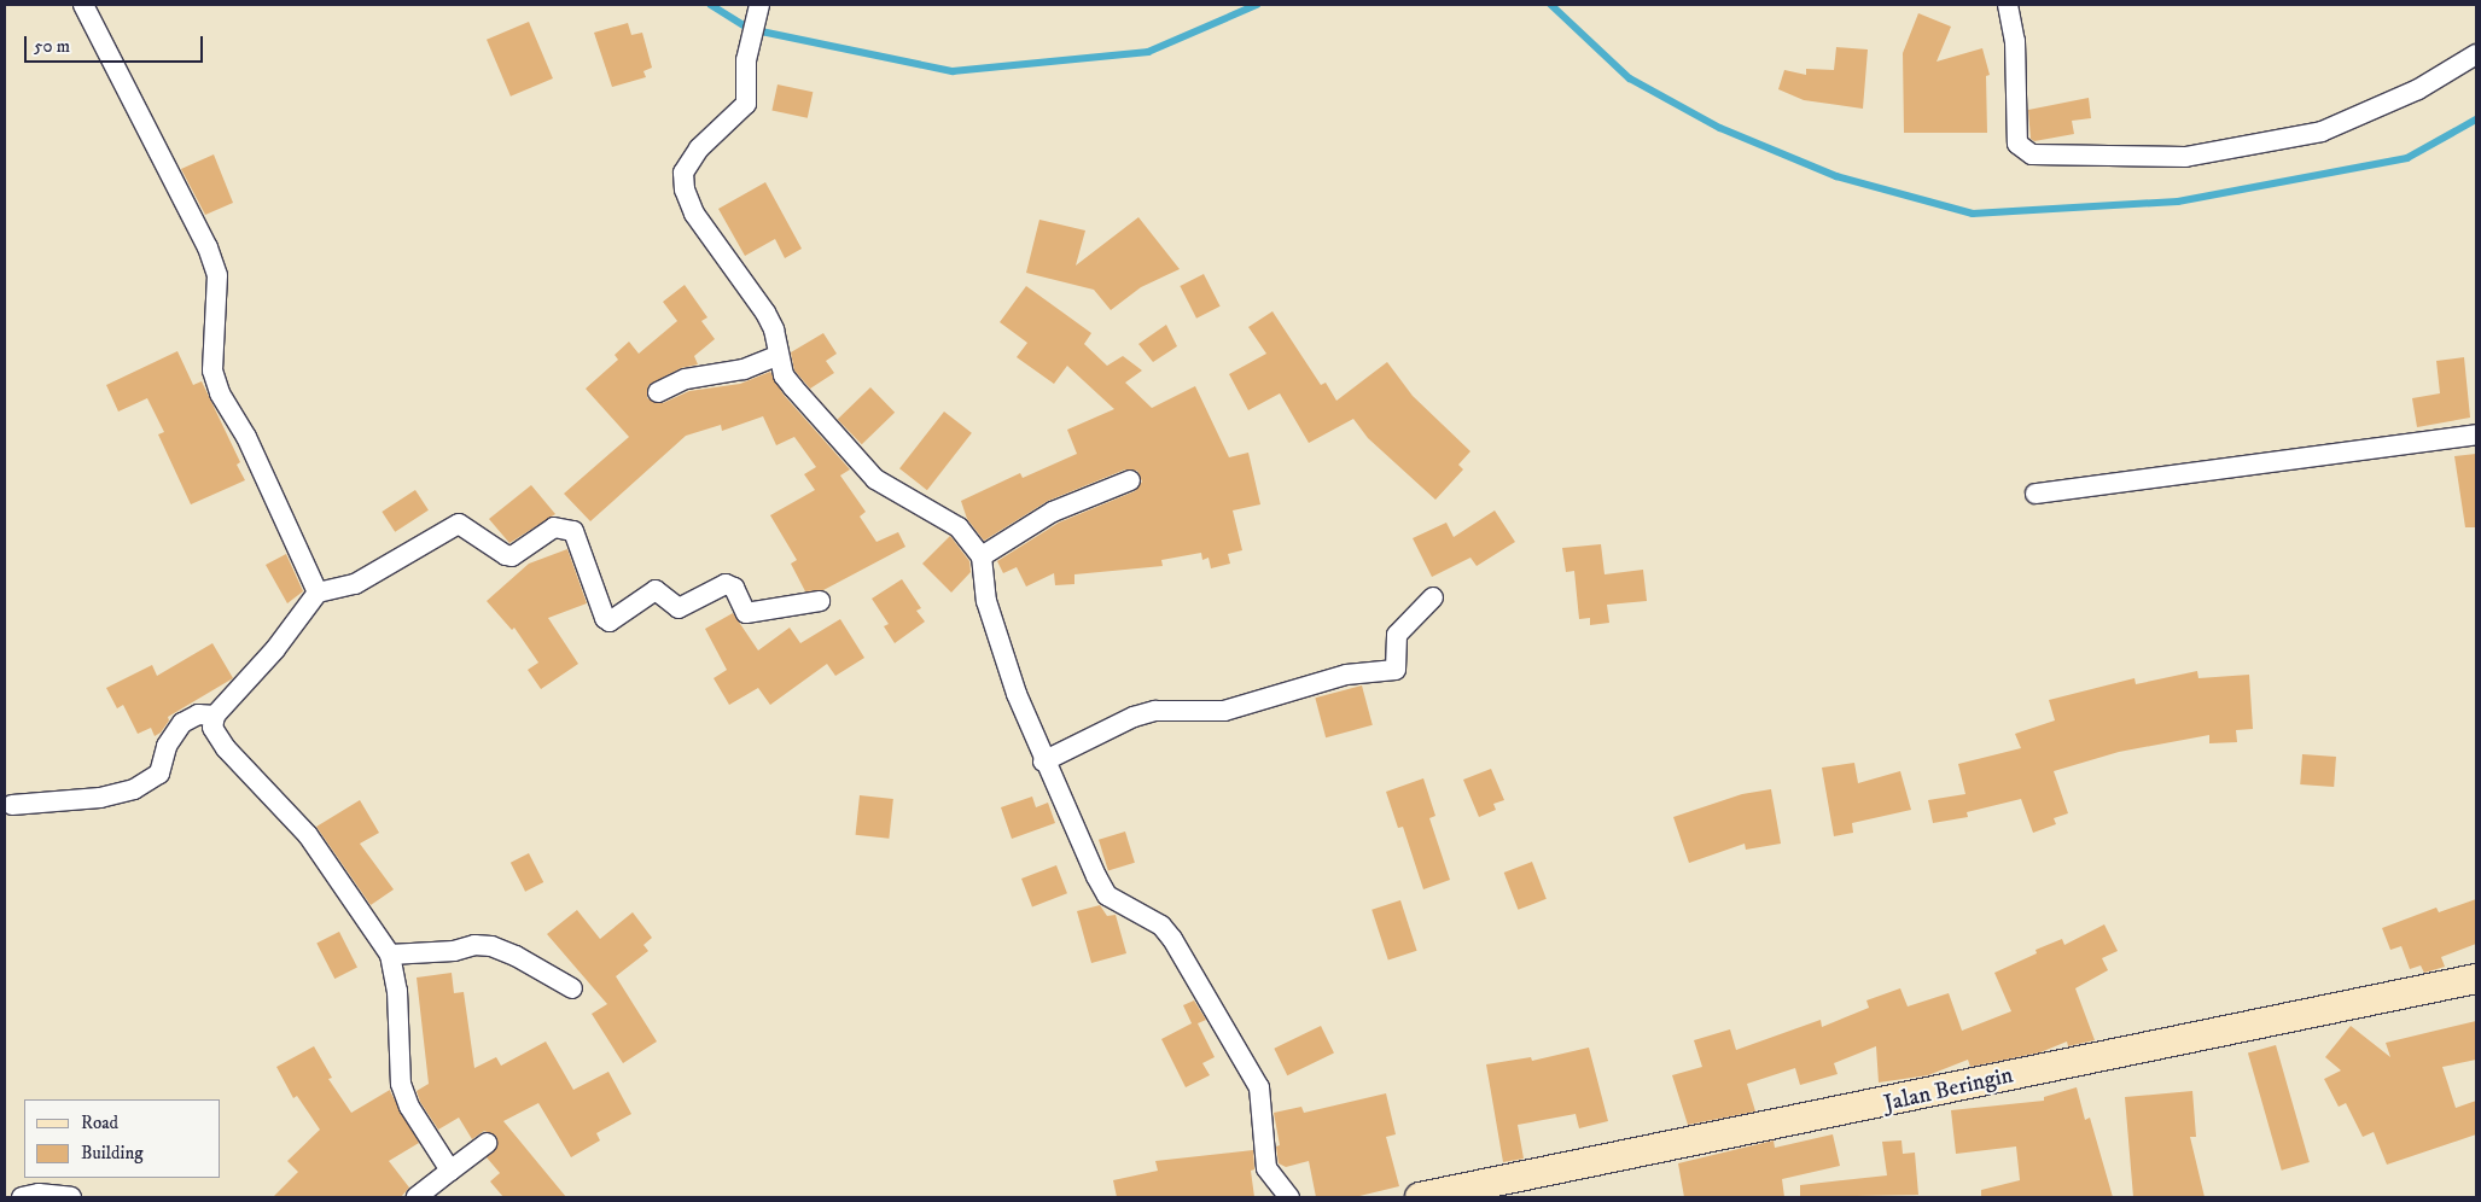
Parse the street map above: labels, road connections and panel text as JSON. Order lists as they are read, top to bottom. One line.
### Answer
{"streets":{"street":["Jalan Beringin"]},"legend":["Road","Building"],"scale_bar":"50 m"}
